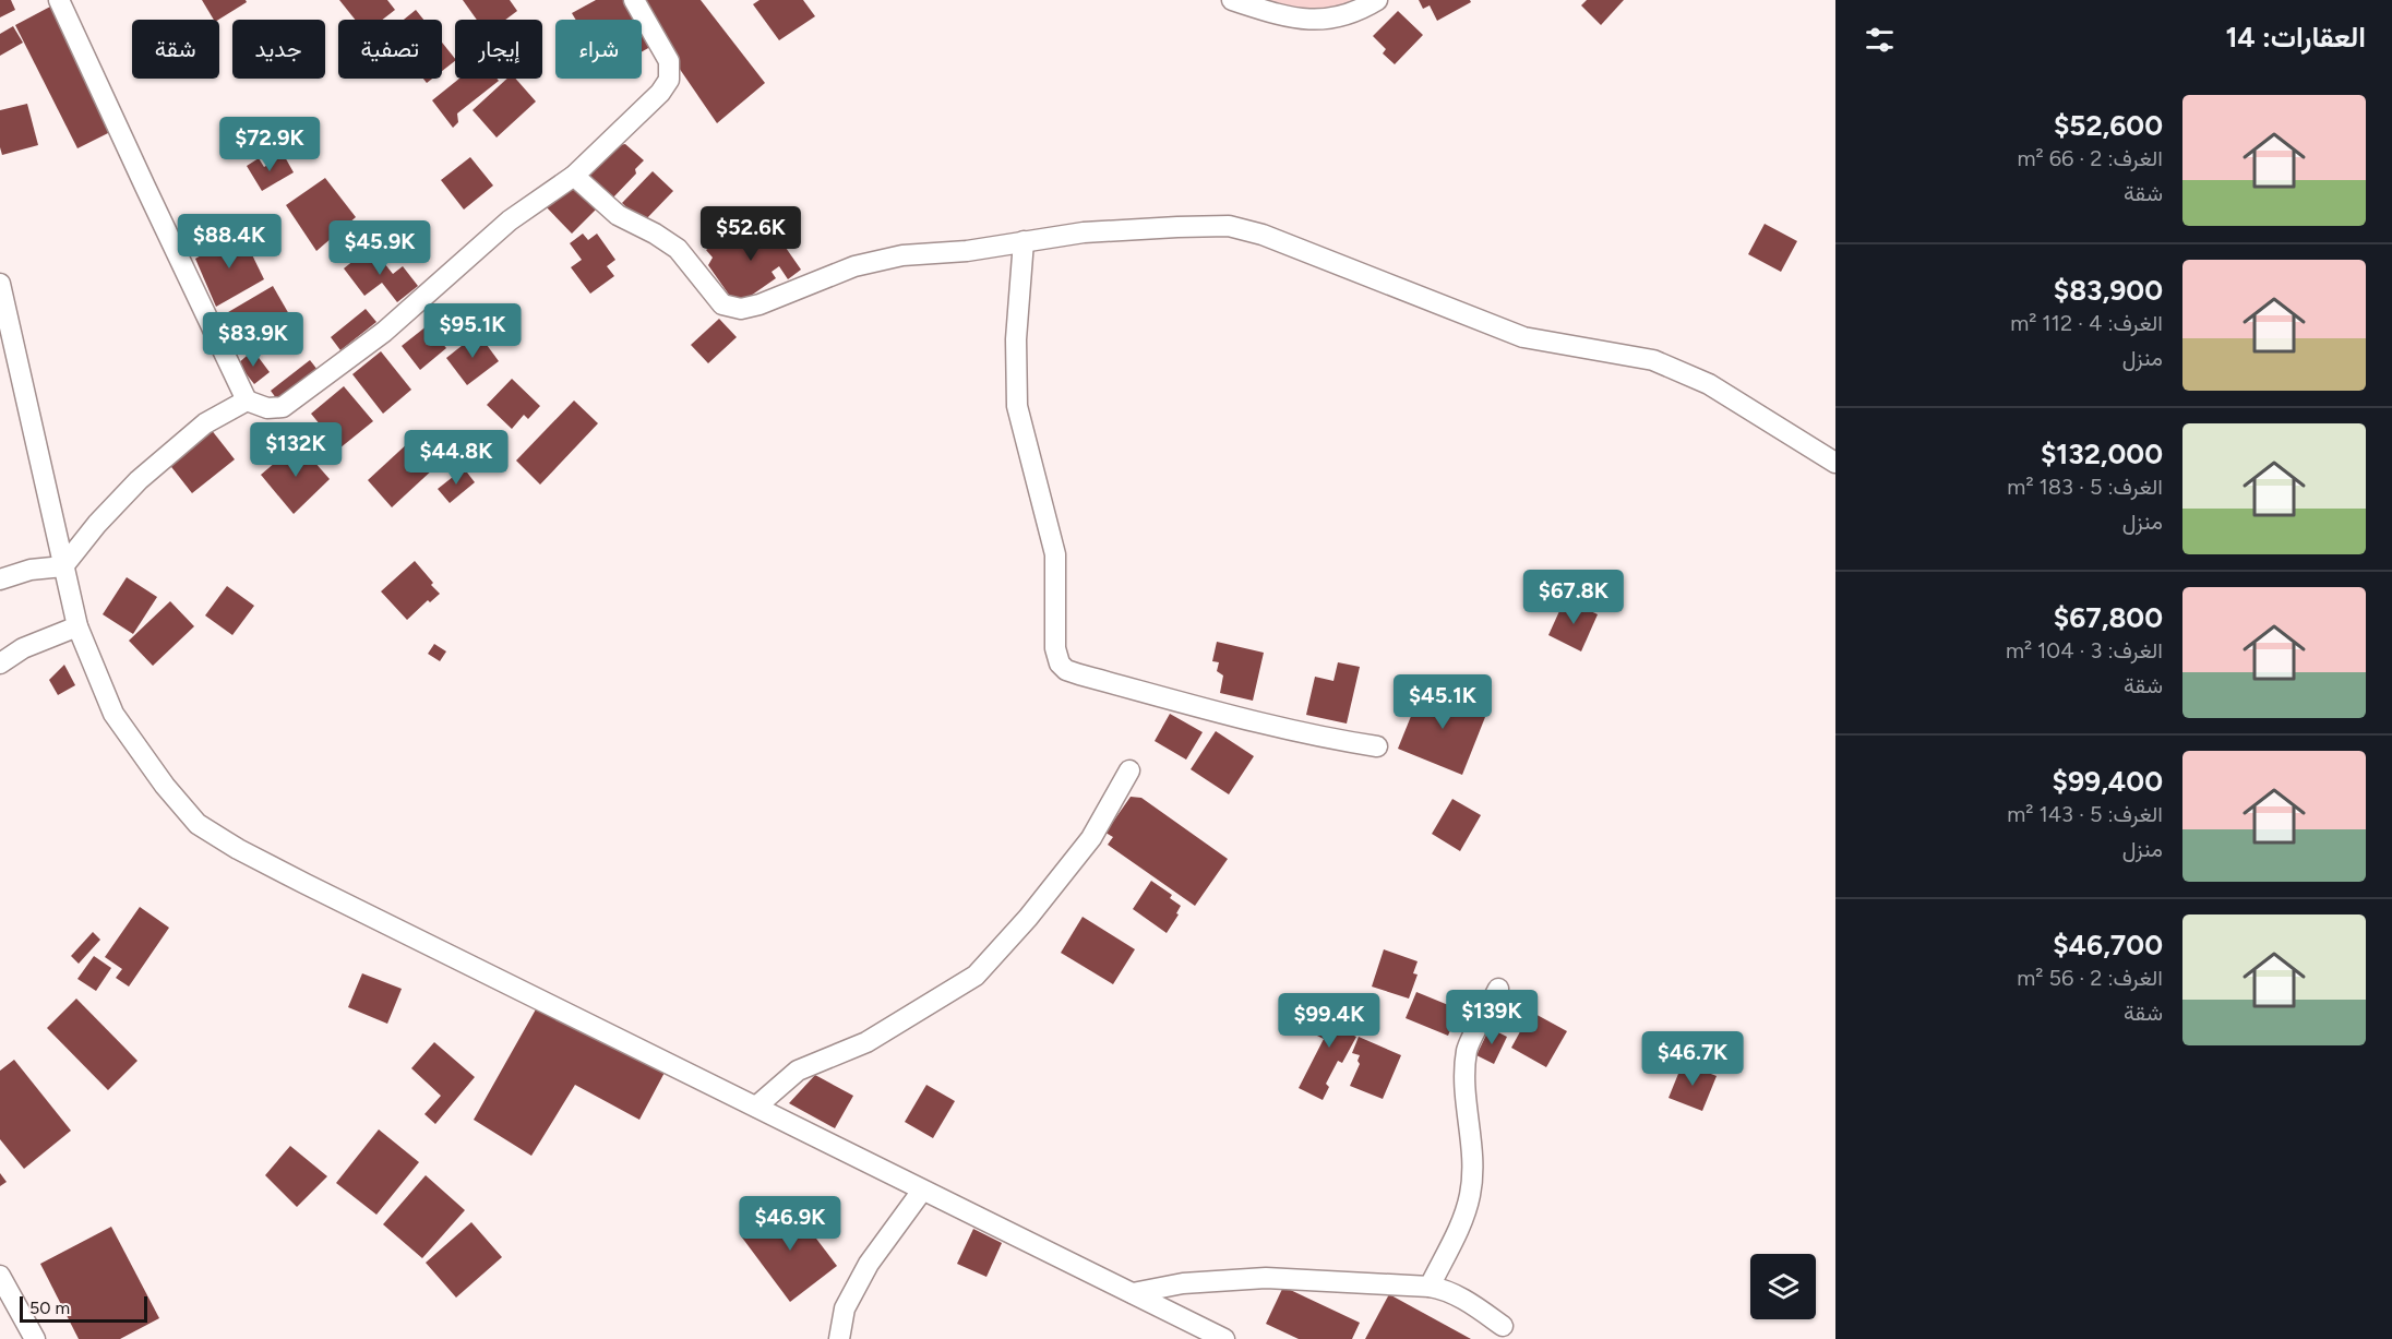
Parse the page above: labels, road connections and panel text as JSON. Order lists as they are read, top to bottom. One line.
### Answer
{"scale_bar":"50 m","page":{"heading":"العقارات: 14","chip":["شراء","إيجار","تصفية","جديد","شقة"],"list":[{"name":"$52,600","note":"الغرف: 2 · 66 m² · شقة"},{"name":"$83,900","note":"الغرف: 4 · 112 m² · منزل"},{"name":"$132,000","note":"الغرف: 5 · 183 m² · منزل"},{"name":"$67,800","note":"الغرف: 3 · 104 m² · شقة"},{"name":"$99,400","note":"الغرف: 5 · 143 m² · منزل"},{"name":"$46,700","note":"الغرف: 2 · 56 m² · شقة"}],"price":["$72.9K","$52.6K","$88.4K","$45.9K","$95.1K","$83.9K","$132K","$44.8K","$67.8K","$45.1K","$139K","$99.4K","$46.7K","$46.9K"],"scale":"50 m"}}
